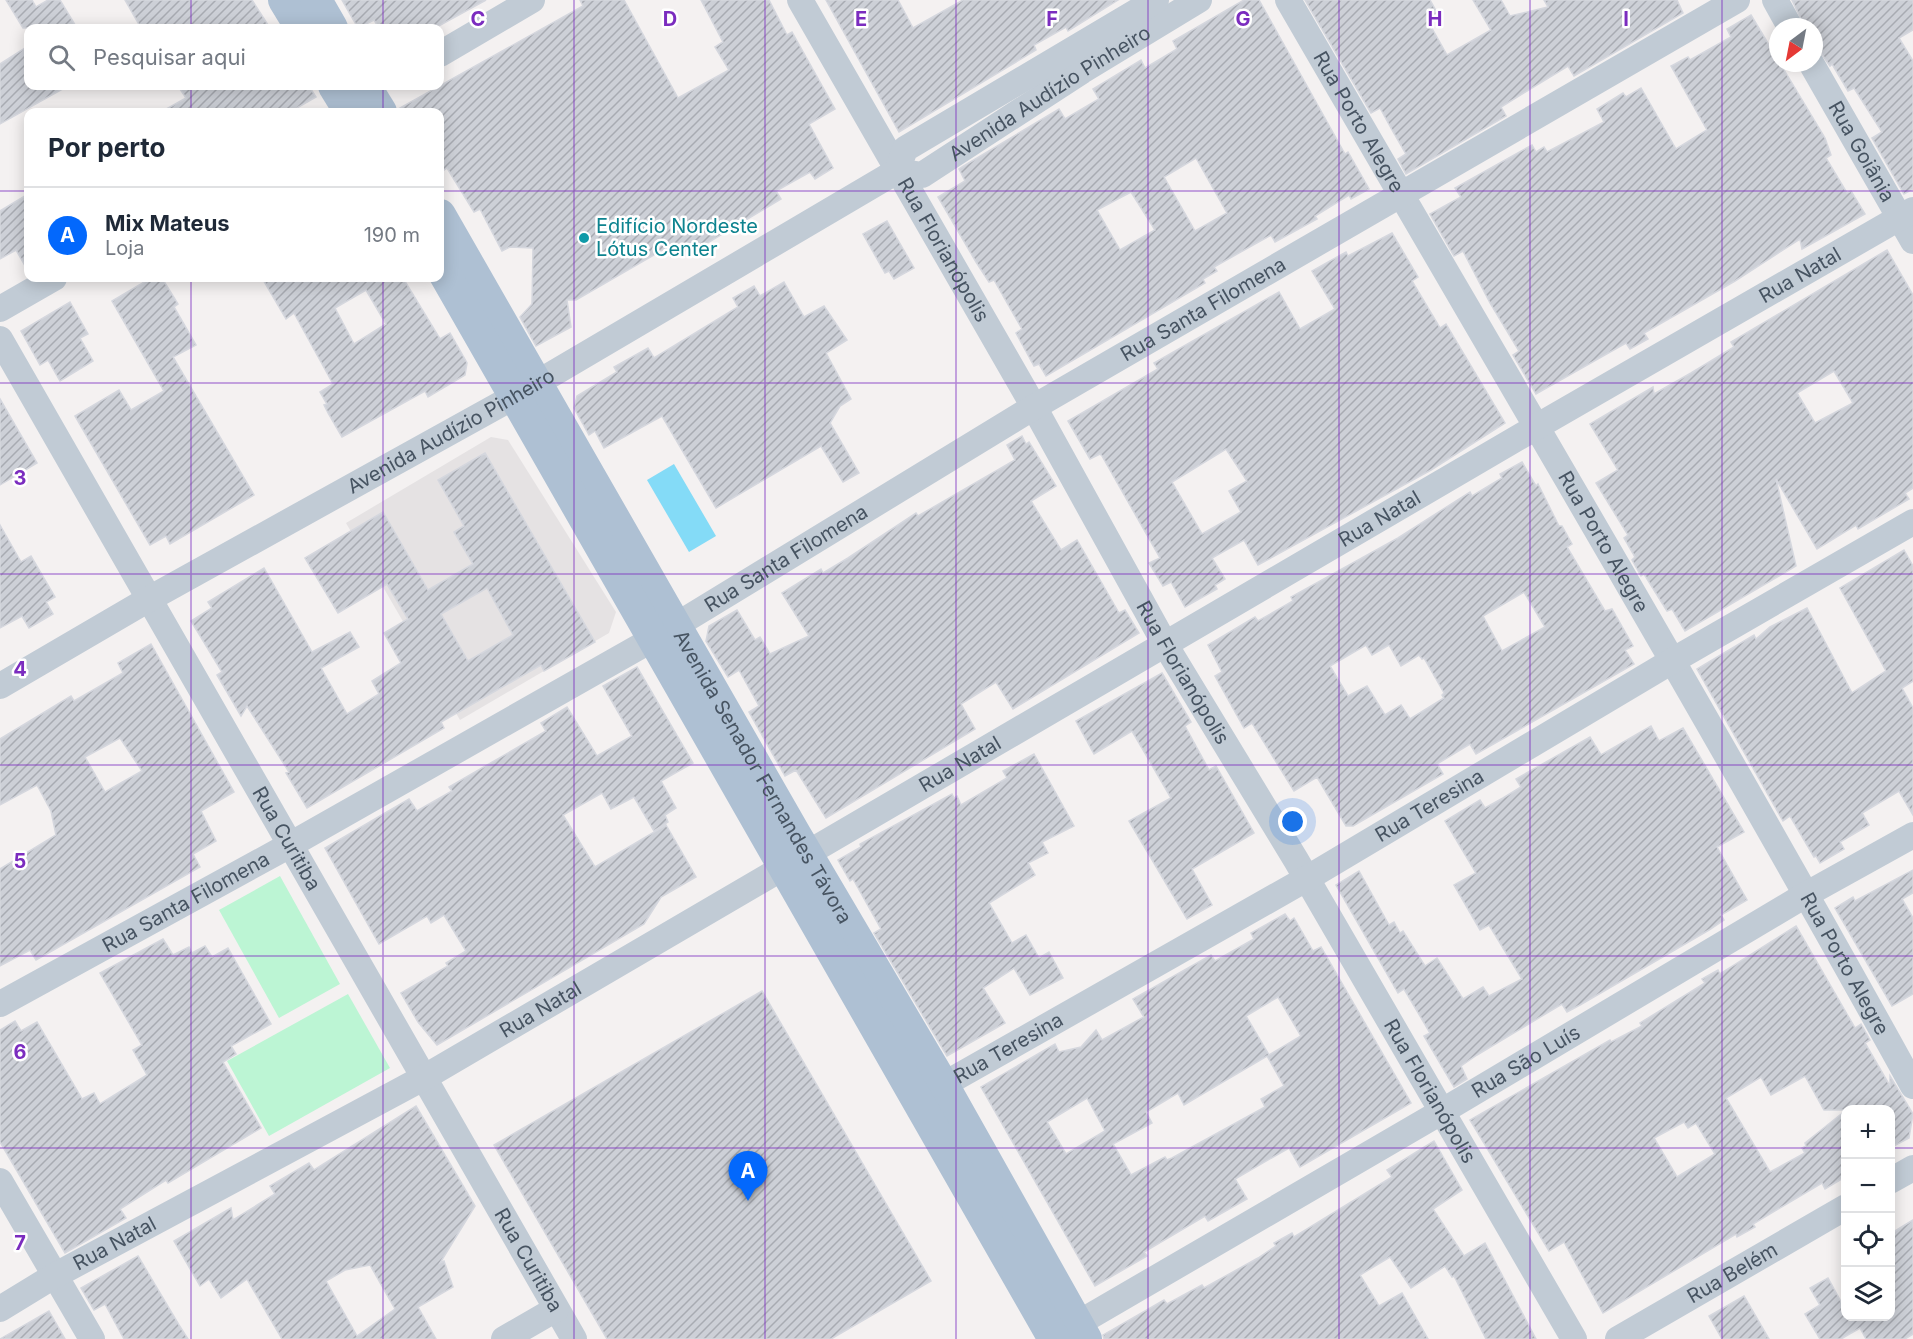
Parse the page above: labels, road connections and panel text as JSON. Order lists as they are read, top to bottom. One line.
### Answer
{"streets":{"main road":["Avenida Senador Fernandes Távora"],"street":["Avenida Audízio Pinheiro","Rua Porto Alegre","Rua Goiânia","Rua Florianópolis","Rua Natal","Rua Santa Filomena","Rua Teresina","Rua Curitiba","Rua São Luís","Rua Belém"]},"crossings":[["Avenida Audízio Pinheiro","Rua Florianópolis"],["Avenida Audízio Pinheiro","Avenida Senador Fernandes Távora"],["Avenida Audízio Pinheiro","Rua Curitiba"],["Rua Porto Alegre","Rua Natal"],["Rua Porto Alegre","Rua Santa Filomena"],["Rua Porto Alegre","Rua Teresina"],["Rua Porto Alegre","Rua São Luís"],["Rua Goiânia","Rua Natal"],["Rua Florianópolis","Rua Natal"],["Rua Florianópolis","Rua Santa Filomena"],["Rua Florianópolis","Rua Teresina"],["Rua Florianópolis","Rua São Luís"],["Rua Natal","Avenida Senador Fernandes Távora"],["Rua Natal","Rua Curitiba"],["Rua Santa Filomena","Avenida Senador Fernandes Távora"],["Rua Santa Filomena","Rua Curitiba"],["Avenida Senador Fernandes Távora","Rua Teresina"],["Avenida Senador Fernandes Távora","Rua São Luís"]],"places":["Edifício Nordeste Lótus Center"],"north":"bottom left","page":{"search":"Pesquisar aqui","heading":"Por perto","list":[{"mark":"A","name":"Mix Mateus","note":"Loja","value":"190 m"}],"map_buttons":["+","−"],"pins":"A"},"grid":{"columns":["C","D","E","F","G","H","I"],"rows":["3","4","5","6","7"]}}
